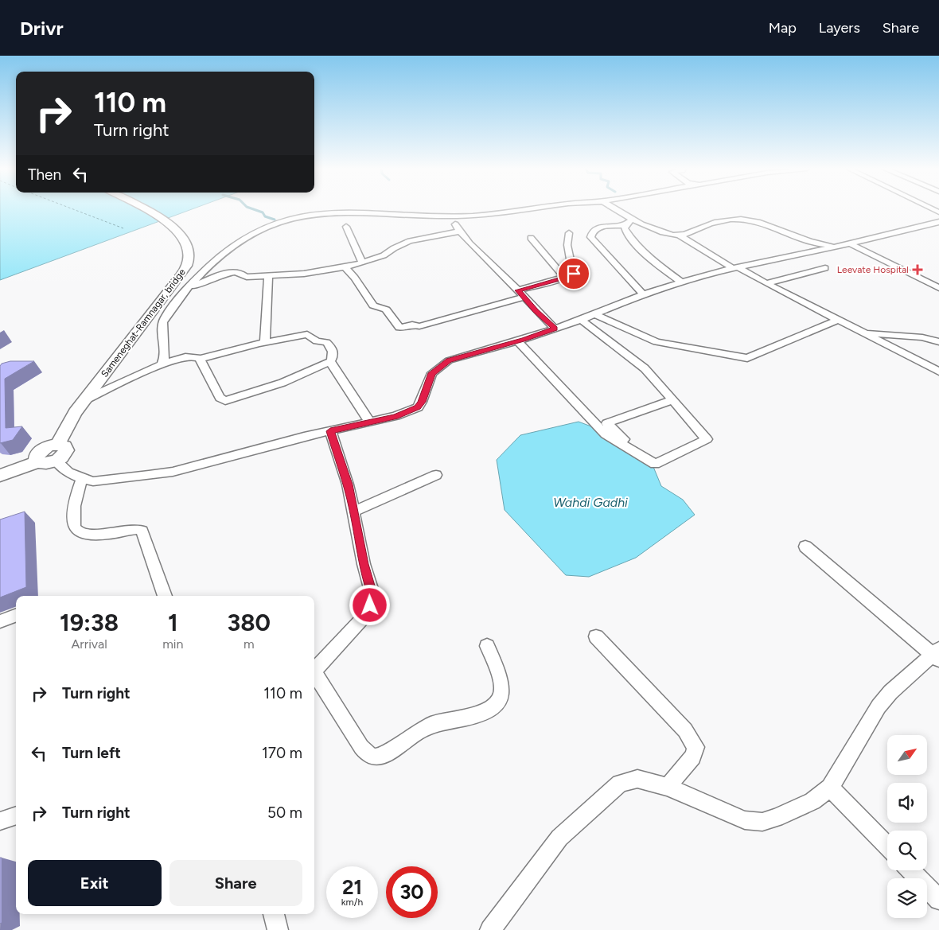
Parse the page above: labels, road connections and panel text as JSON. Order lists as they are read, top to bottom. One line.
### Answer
{"streets":{"main road":["Sameneghat-Ramnagar, bridge"]},"water":["Wahdi Gadhi"],"places":{"health":["Leevate Hospital"]},"north":"top right","page":{"header":"Drivr","nav":["Map","Layers","Share"],"turn":["110 m","Turn right"],"then":"Then","eta":["19:38","Arrival","1","min","380","m"],"list":[{"name":"Turn right","value":"110 m"},{"name":"Turn left","value":"170 m"},{"name":"Turn right","value":"50 m"}],"buttons":["Exit","Share"],"speed":"21 km/h","limit":"30"}}
